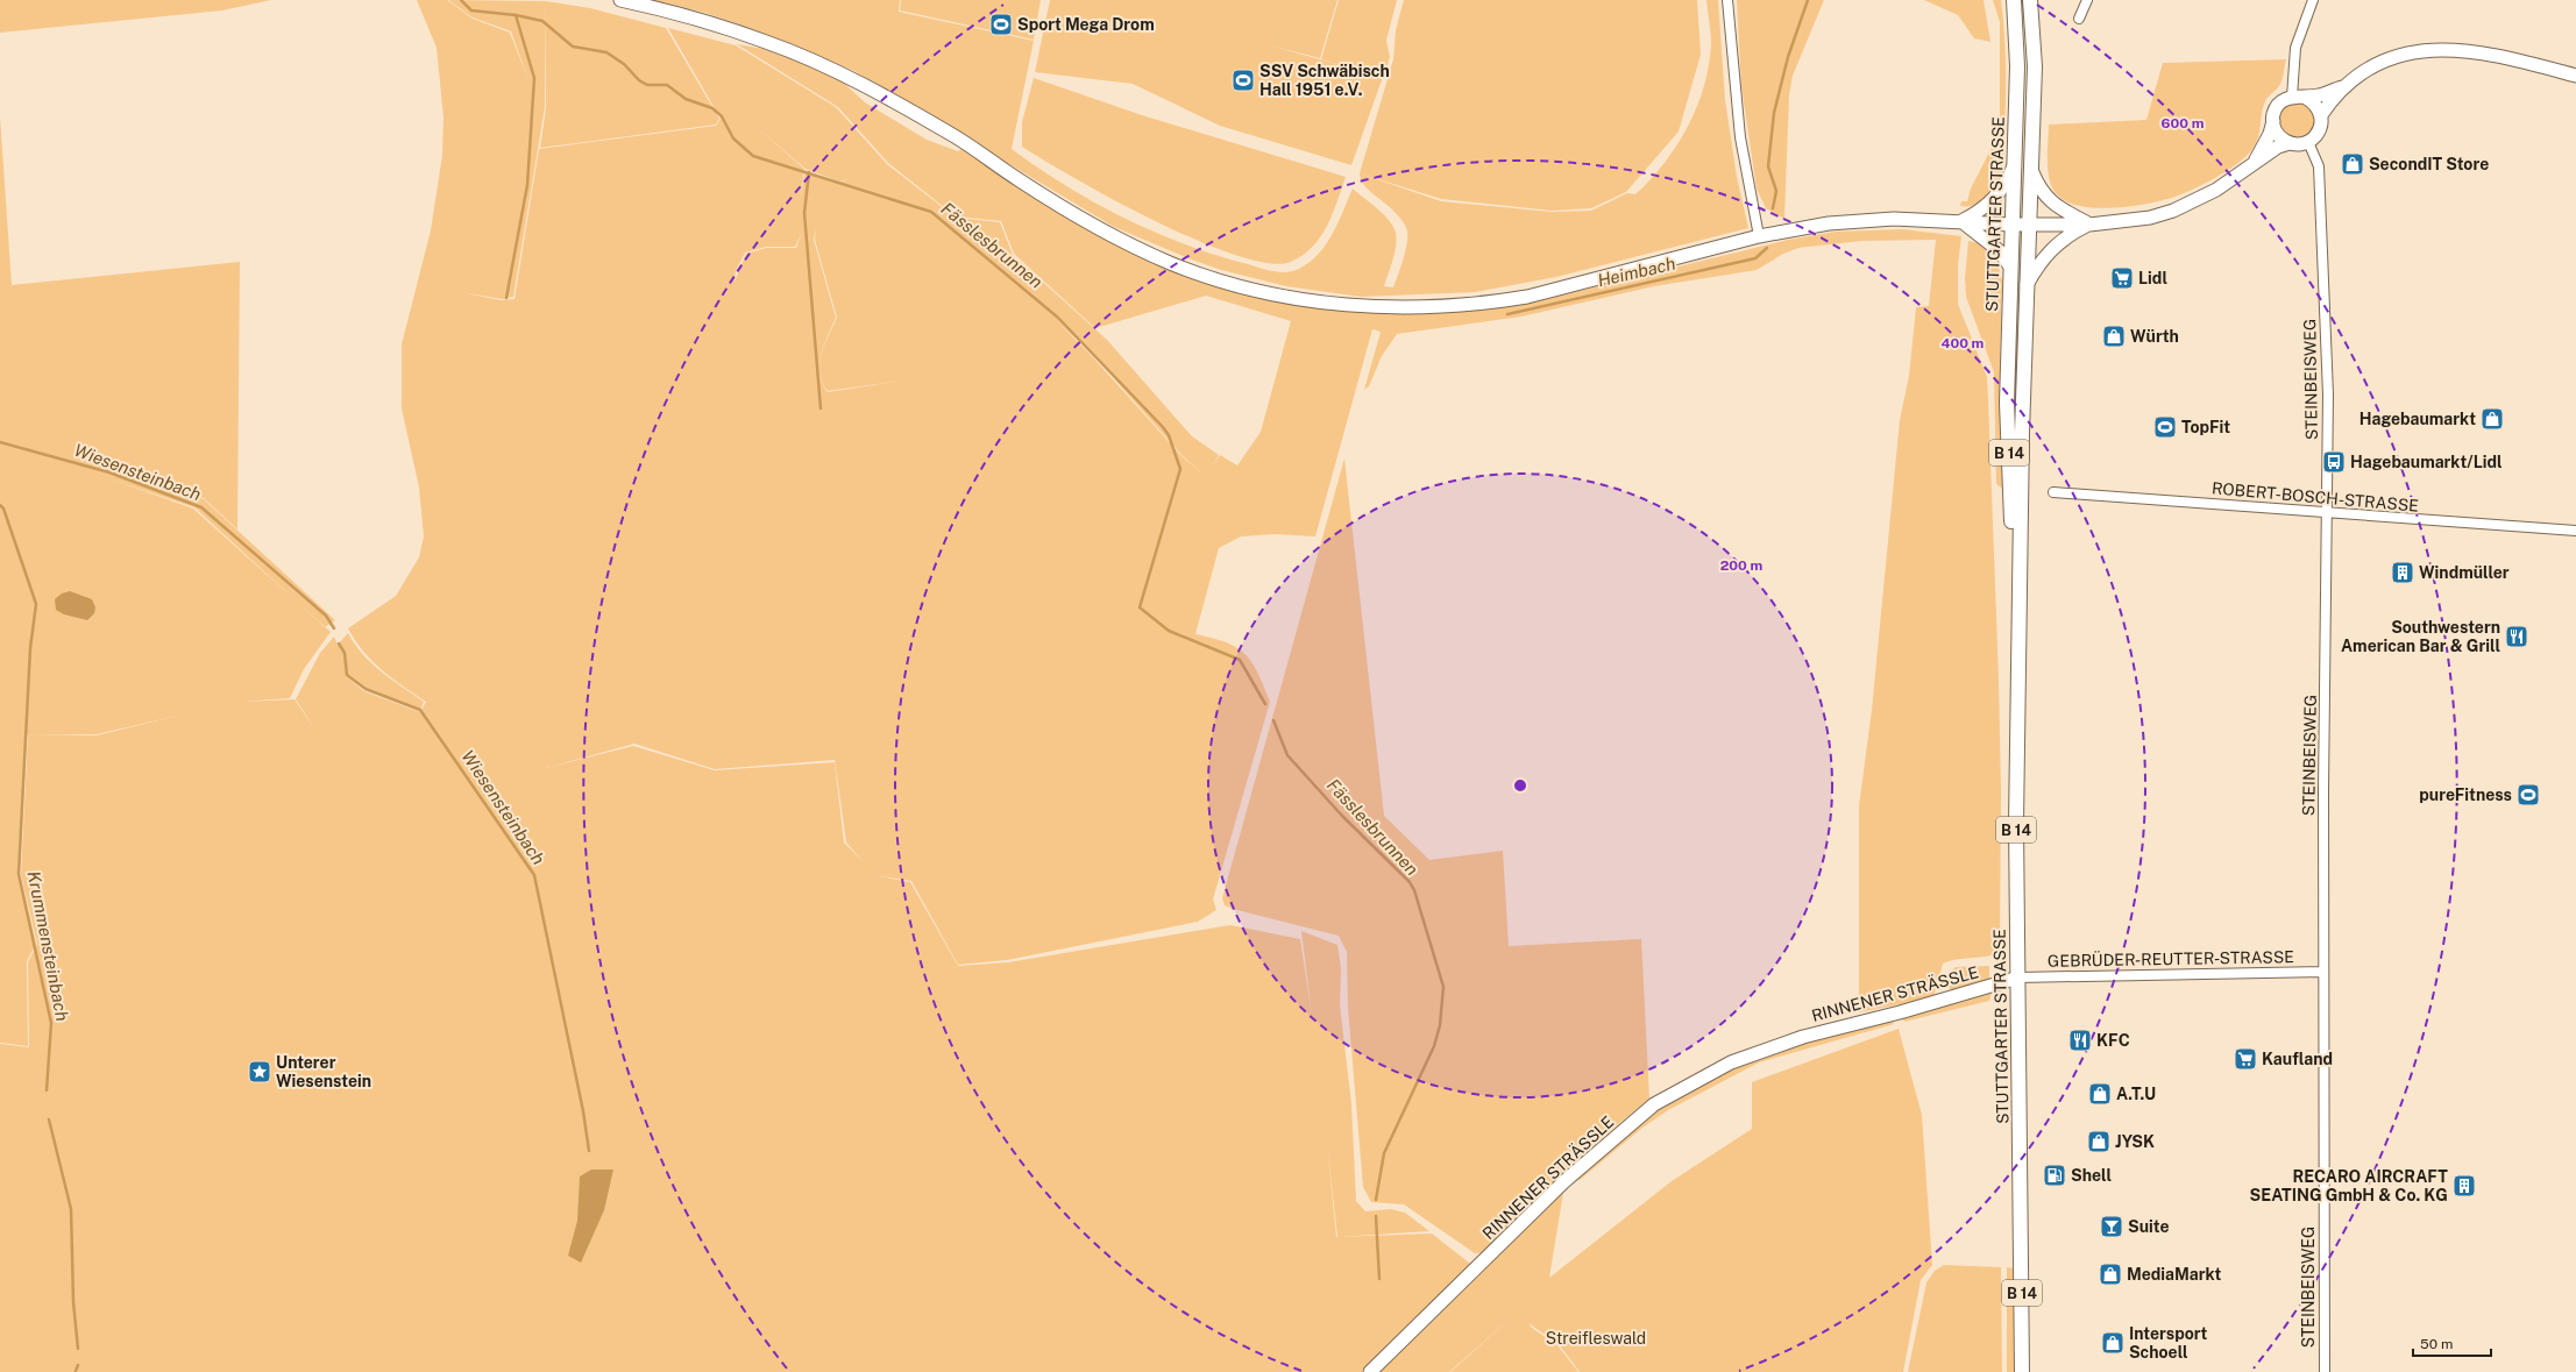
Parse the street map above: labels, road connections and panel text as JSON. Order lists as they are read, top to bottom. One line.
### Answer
{"streets":{"main road":["STUTTGARTER STRASSE","B 14"],"street":["STEINBEISWEG","ROBERT-BOSCH-STRASSE","GEBRÜDER-REUTTER-STRASSE","RINNENER STRÄSSLE"]},"crossings":[["STUTTGARTER STRASSE","GEBRÜDER-REUTTER-STRASSE"],["STUTTGARTER STRASSE","RINNENER STRÄSSLE"],["STEINBEISWEG","ROBERT-BOSCH-STRASSE"],["STEINBEISWEG","GEBRÜDER-REUTTER-STRASSE"],["GEBRÜDER-REUTTER-STRASSE","RINNENER STRÄSSLE"]],"water":["Fässlesbrunnen","Heimbach","Wiesensteinbach","Krummensteinbach"],"parks":["Streifleswald"],"places":{"sports":["Sport Mega Drom","SSV Schwäbisch Hall 1951 e.V.","TopFit","pureFitness"],"shop":["SecondIT Store","Würth","Hagebaumarkt","A.T.U","JYSK","MediaMarkt","Intersport Schoell"],"supermarket":["Lidl","Kaufland"],"bus stop":["Hagebaumarkt/Lidl"],"building":["Windmüller","RECARO AIRCRAFT SEATING GmbH & Co. KG"],"restaurant":["Southwestern American Bar & Grill","KFC"],"place":["Unterer Wiesenstein"],"fuel station":["Shell"],"bar":["Suite"]},"scale_bar":"50 m","rings":["600 m","400 m","200 m"]}
